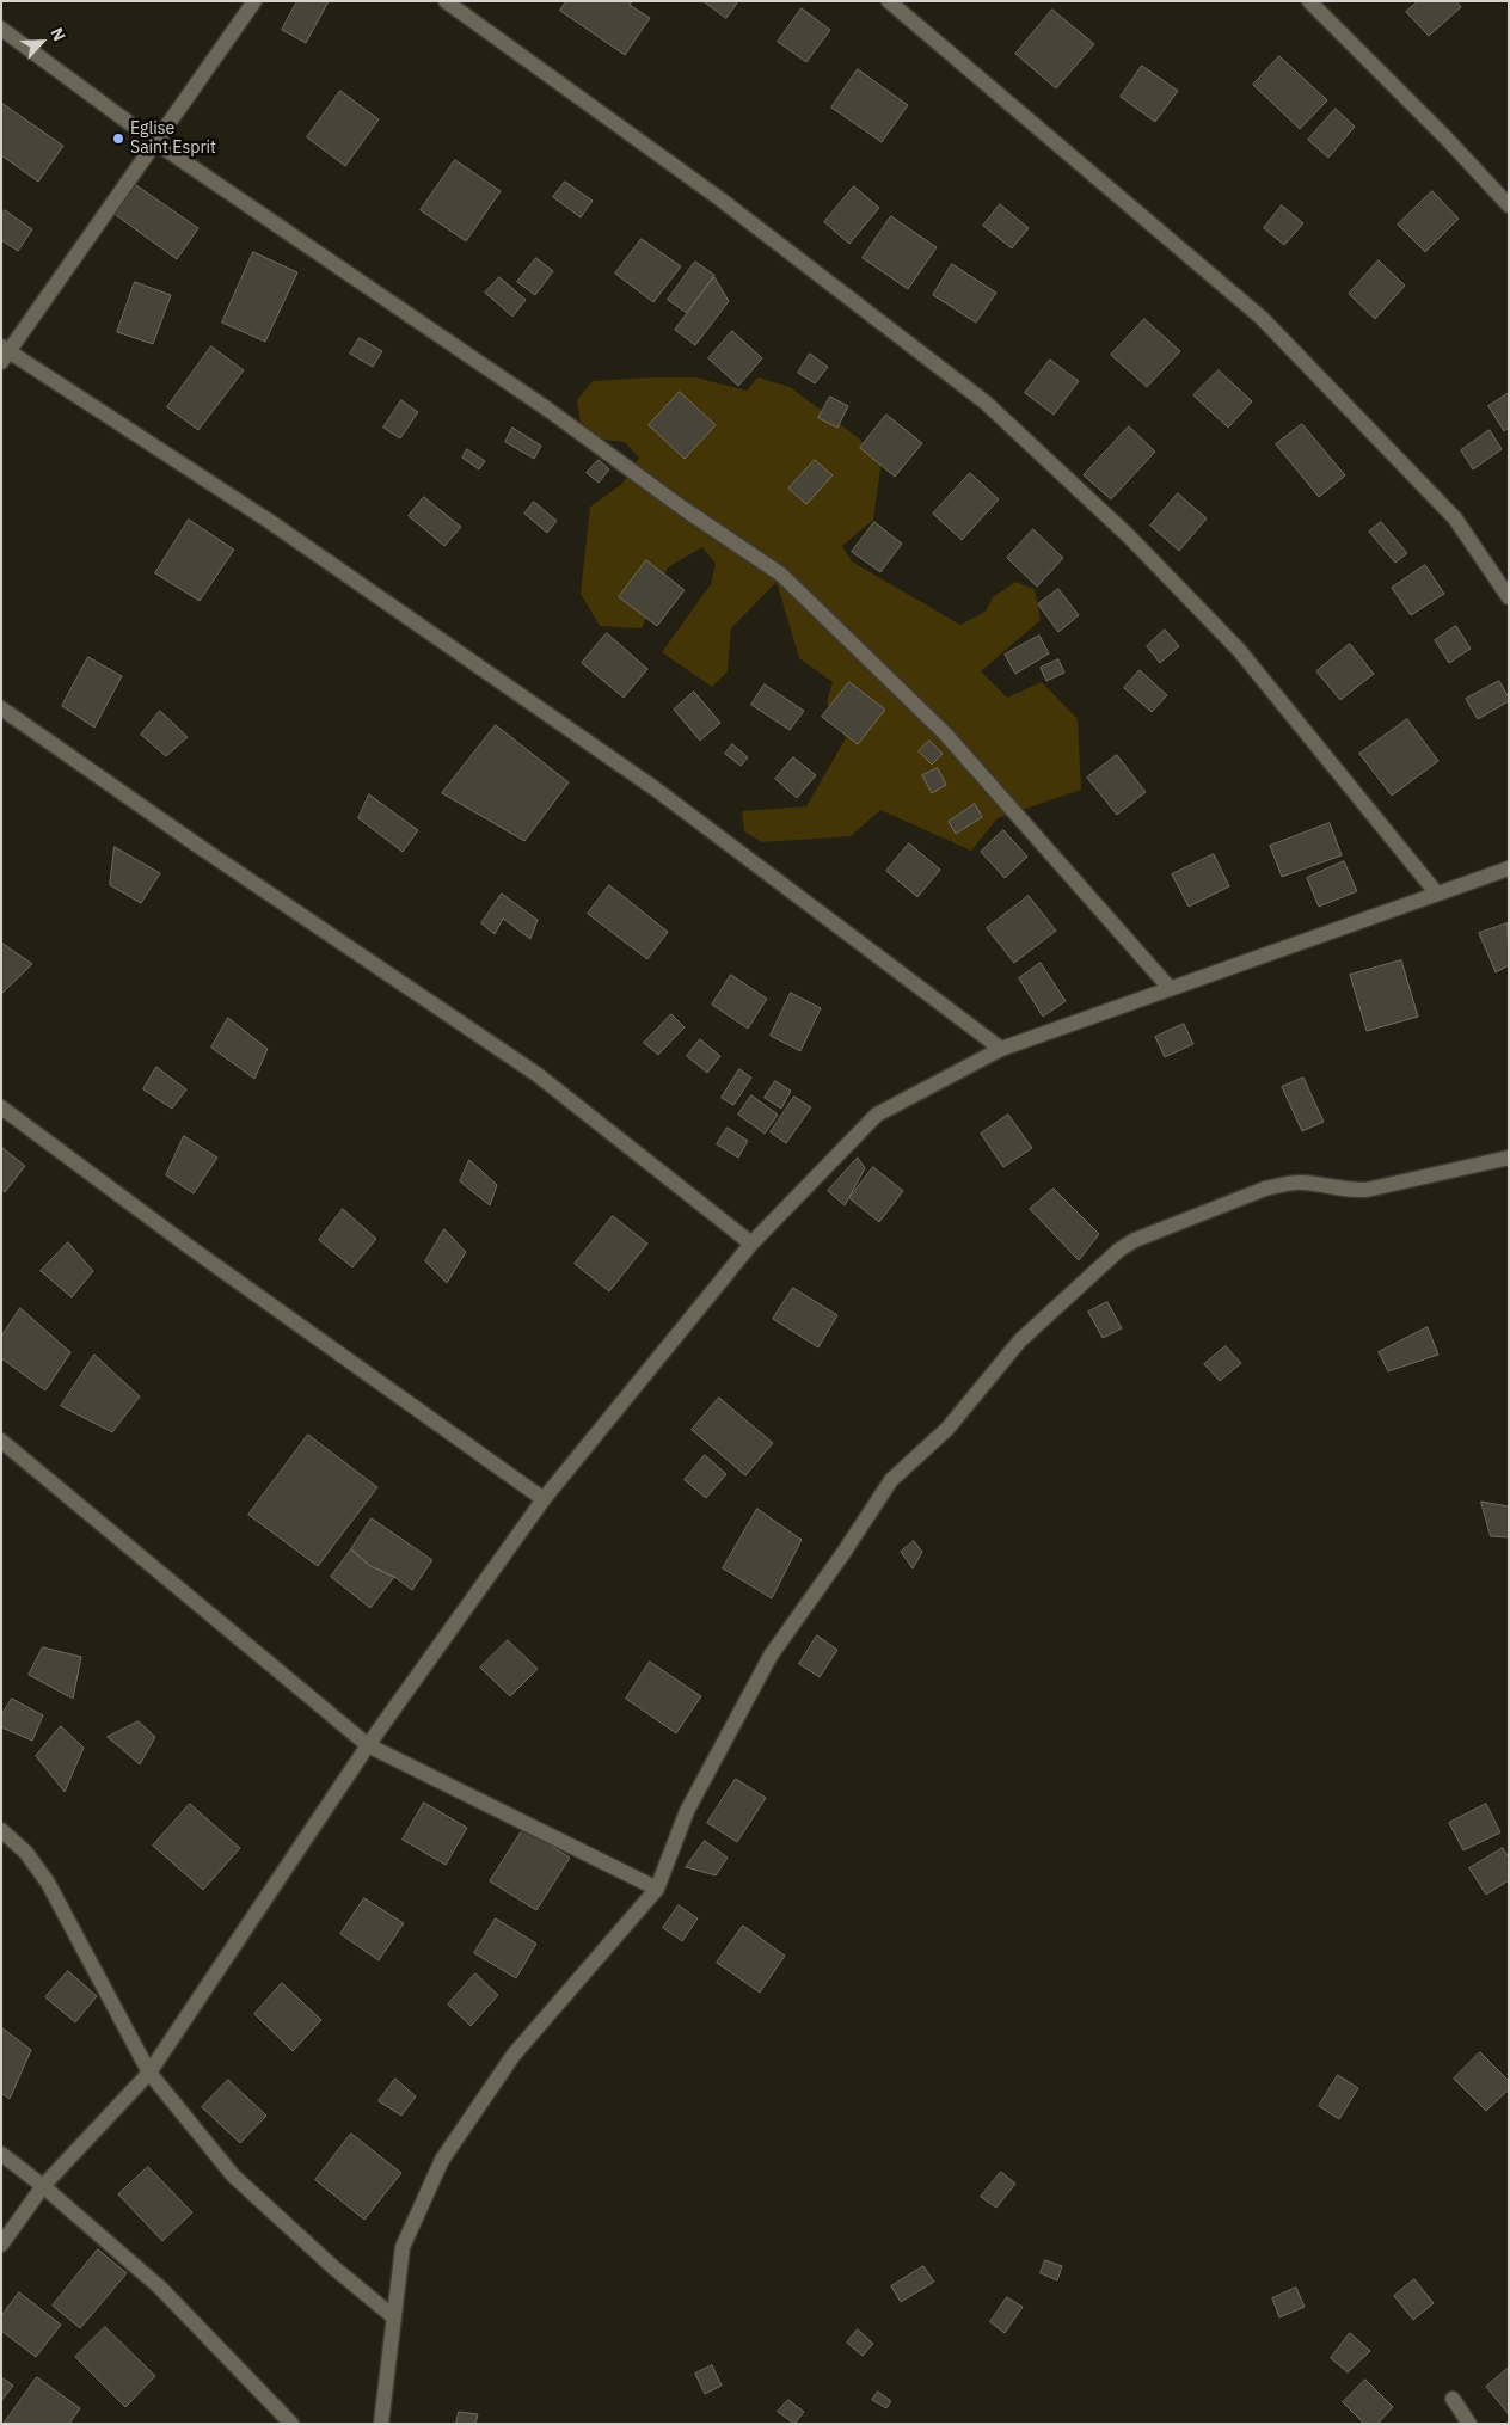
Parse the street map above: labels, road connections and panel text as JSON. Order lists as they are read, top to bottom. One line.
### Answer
{"places":["Eglise Saint Esprit"],"north":"top right"}
